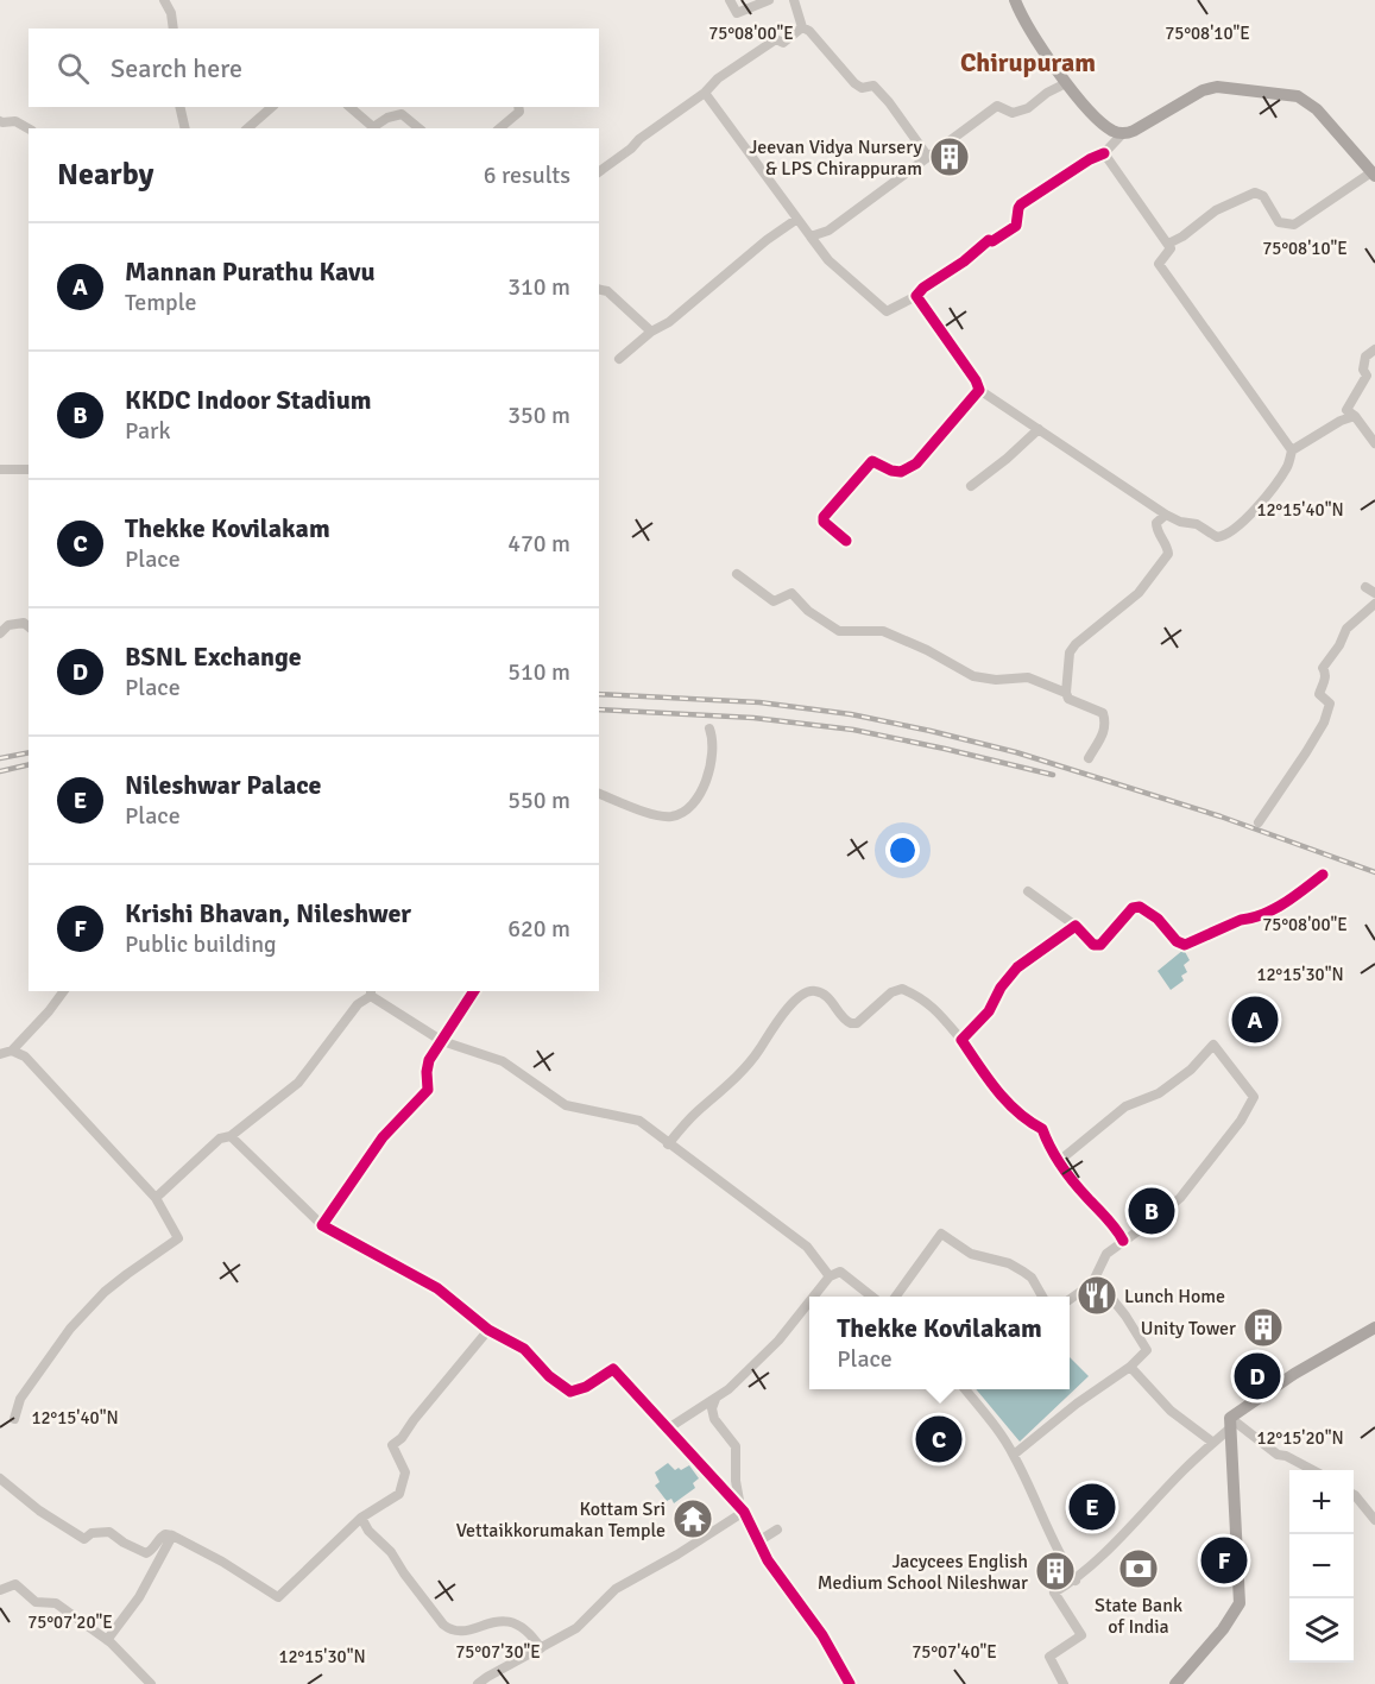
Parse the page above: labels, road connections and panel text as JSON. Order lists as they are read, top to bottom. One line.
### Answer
{"districts":["Chirupuram"],"places":{"building":["Jeevan Vidya Nursery & LPS Chirappuram","Unity Tower","Jacycees English Medium School Nileshwar"],"restaurant":["Lunch Home"],"temple":["Kottam Sri Vettaikkorumakan Temple"],"bank":["State Bank of India"]},"page":{"search":"Search here","heading":["Nearby","6 results"],"list":[{"mark":"A","name":"Mannan Purathu Kavu","note":"Temple","value":"310 m"},{"mark":"B","name":"KKDC Indoor Stadium","note":"Park","value":"350 m"},{"mark":"C","name":"Thekke Kovilakam","note":"Place","value":"470 m"},{"mark":"D","name":"BSNL Exchange","note":"Place","value":"510 m"},{"mark":"E","name":"Nileshwar Palace","note":"Place","value":"550 m"},{"mark":"F","name":"Krishi Bhavan, Nileshwer","note":"Public building","value":"620 m"}],"pins":["A","B","D","C","E","F"],"popup":["Thekke Kovilakam","Place"],"map_buttons":["+","−"]},"coordinates":["75°08'00\"E","75°08'10\"E","12°15'40\"N","12°15'30\"N","12°15'20\"N","75°07'20\"E","75°07'30\"E","75°07'40\"E"]}
